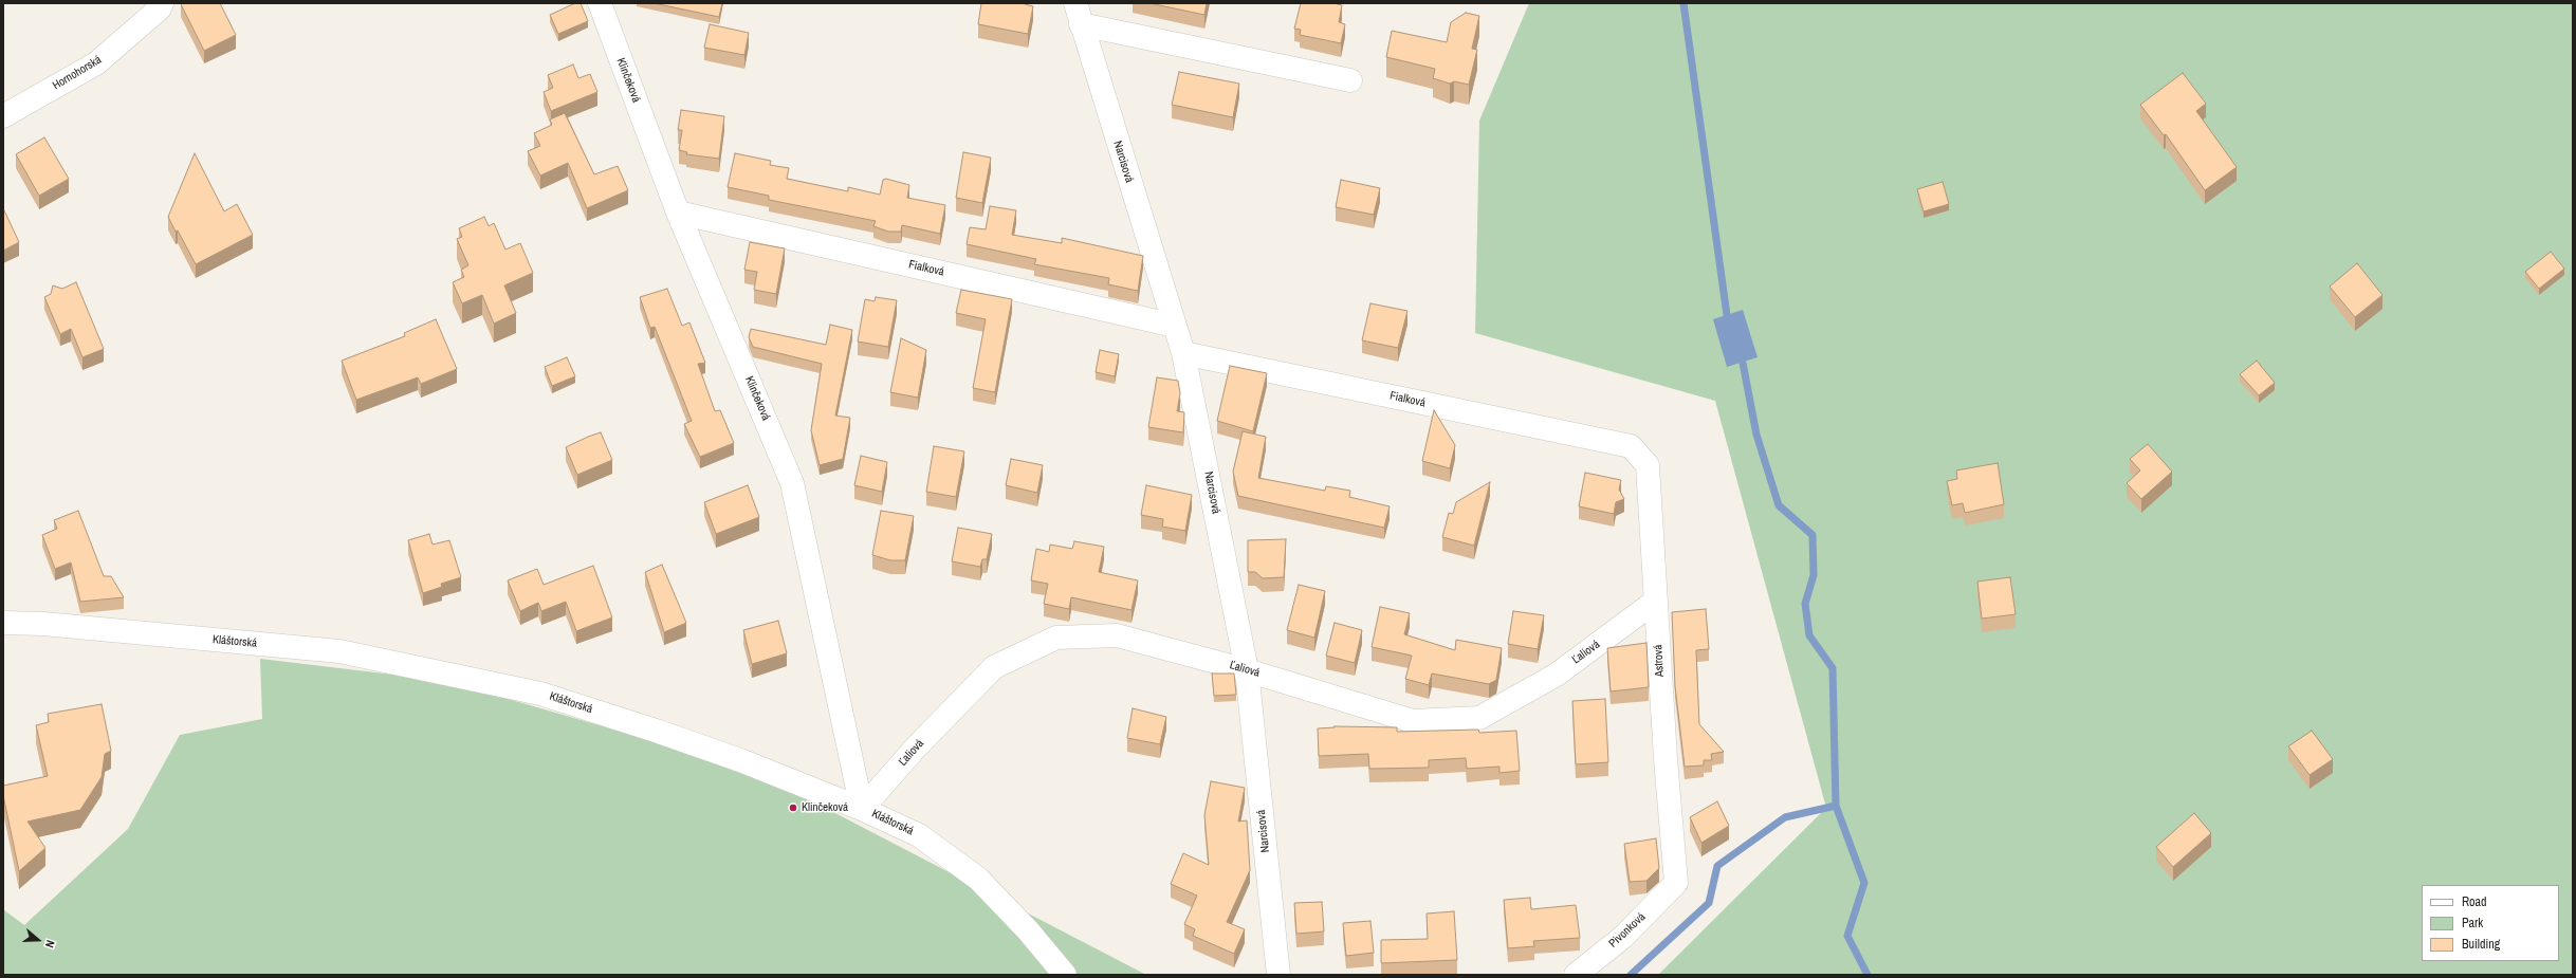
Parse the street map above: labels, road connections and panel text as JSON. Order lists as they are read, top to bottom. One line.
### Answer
{"streets":{"street":["Hornohorská","Klinčeková","Narcisová","Fialková","Kláštorská","Ľaliová","Astrová","Pivonková"]},"crossings":[["Klinčeková","Fialková"],["Klinčeková","Kláštorská"],["Klinčeková","Ľaliová"],["Narcisová","Fialková"],["Narcisová","Ľaliová"],["Fialková","Astrová"],["Kláštorská","Ľaliová"],["Ľaliová","Astrová"],["Astrová","Pivonková"]],"places":["Klinčeková"],"legend":["Road","Park","Building"],"north":"right"}
